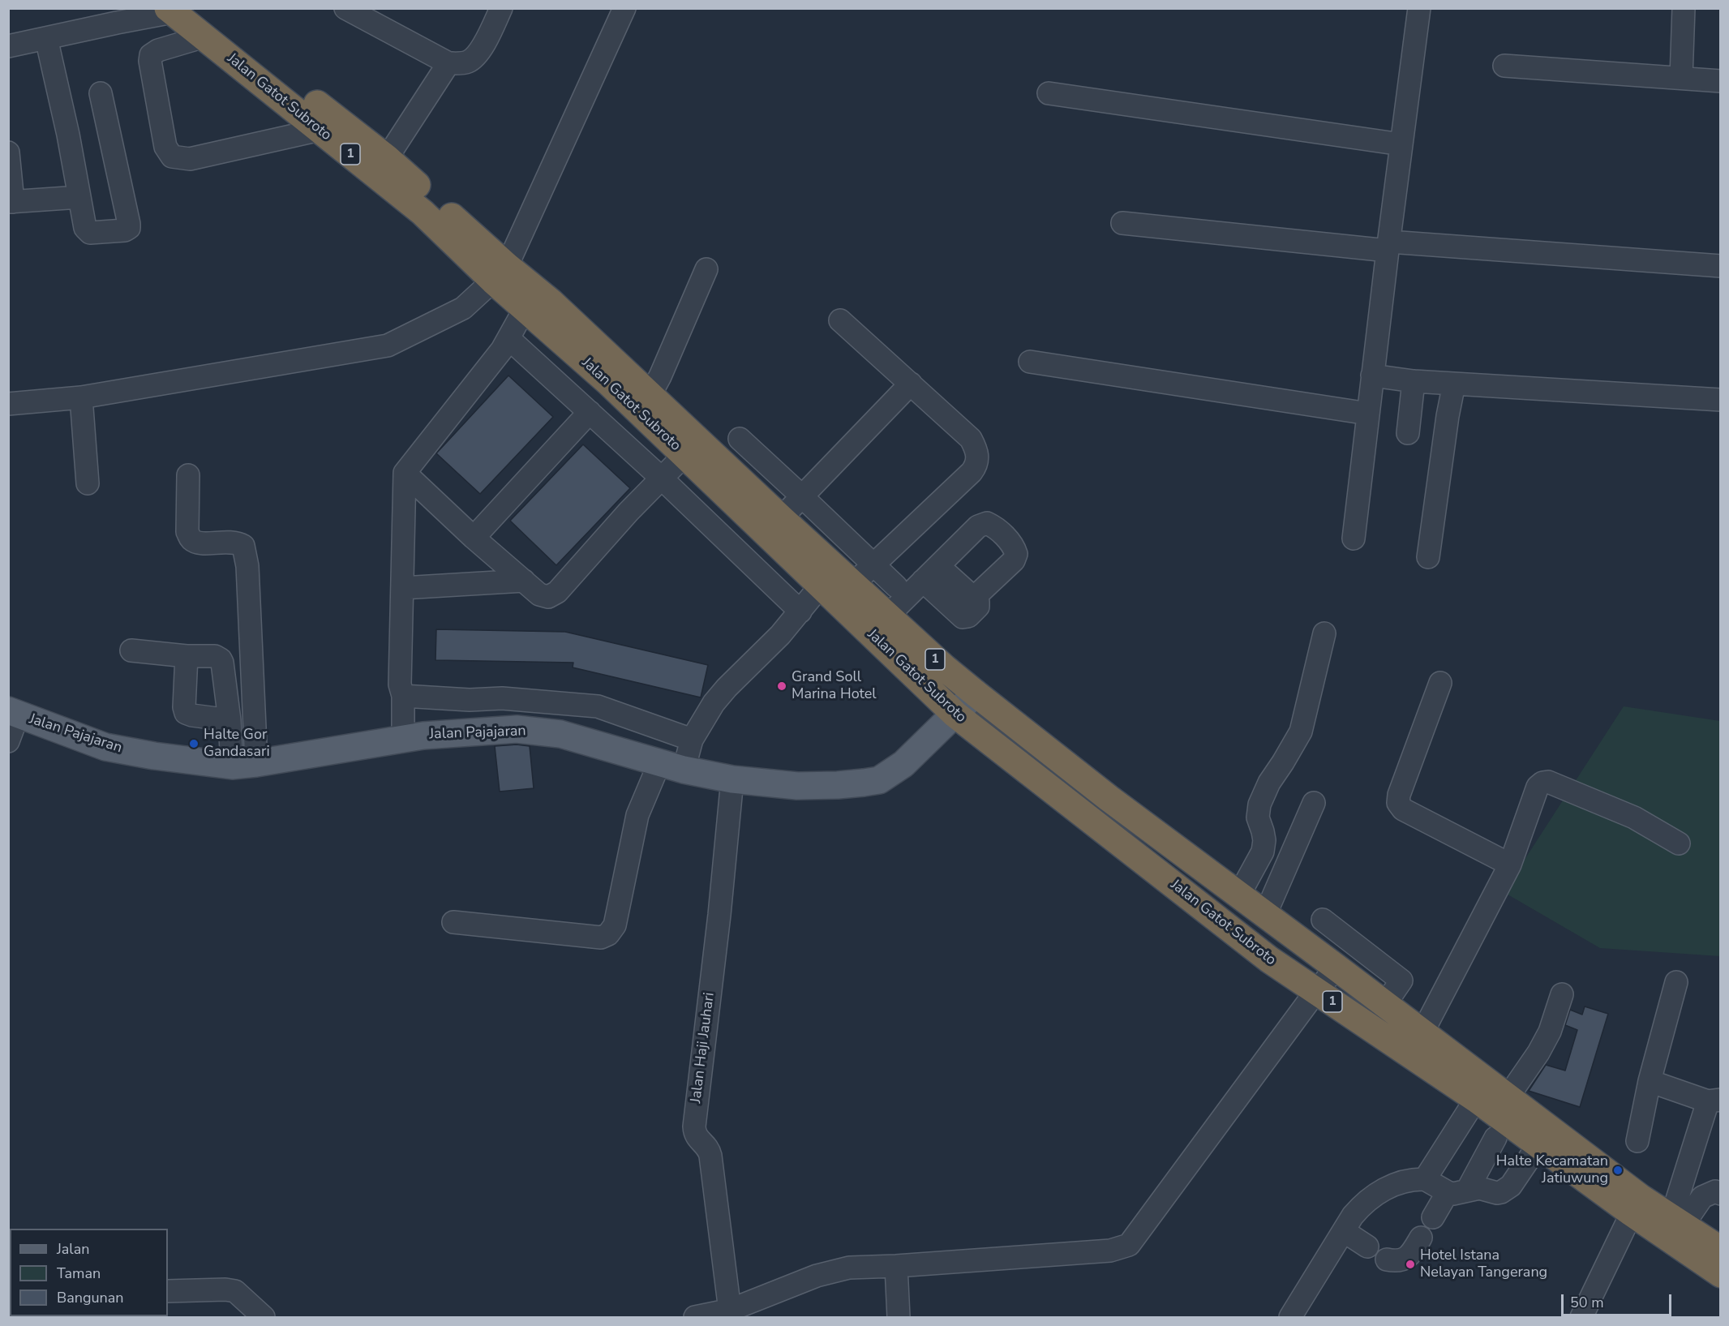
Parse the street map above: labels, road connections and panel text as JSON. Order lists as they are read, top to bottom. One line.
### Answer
{"streets":{"highway":["Jalan Gatot Subroto","1"],"main road":["Jalan Pajajaran"],"street":["Jalan Haji Jauhari"]},"crossings":[["Jalan Gatot Subroto","Jalan Pajajaran"],["Jalan Pajajaran","Jalan Haji Jauhari"]],"places":["Grand Soll Marina Hotel","Halte Gor Gandasari","Halte Kecamatan Jatiuwung","Hotel Istana Nelayan Tangerang"],"legend":["Jalan","Taman","Bangunan"],"scale_bar":"50 m"}
